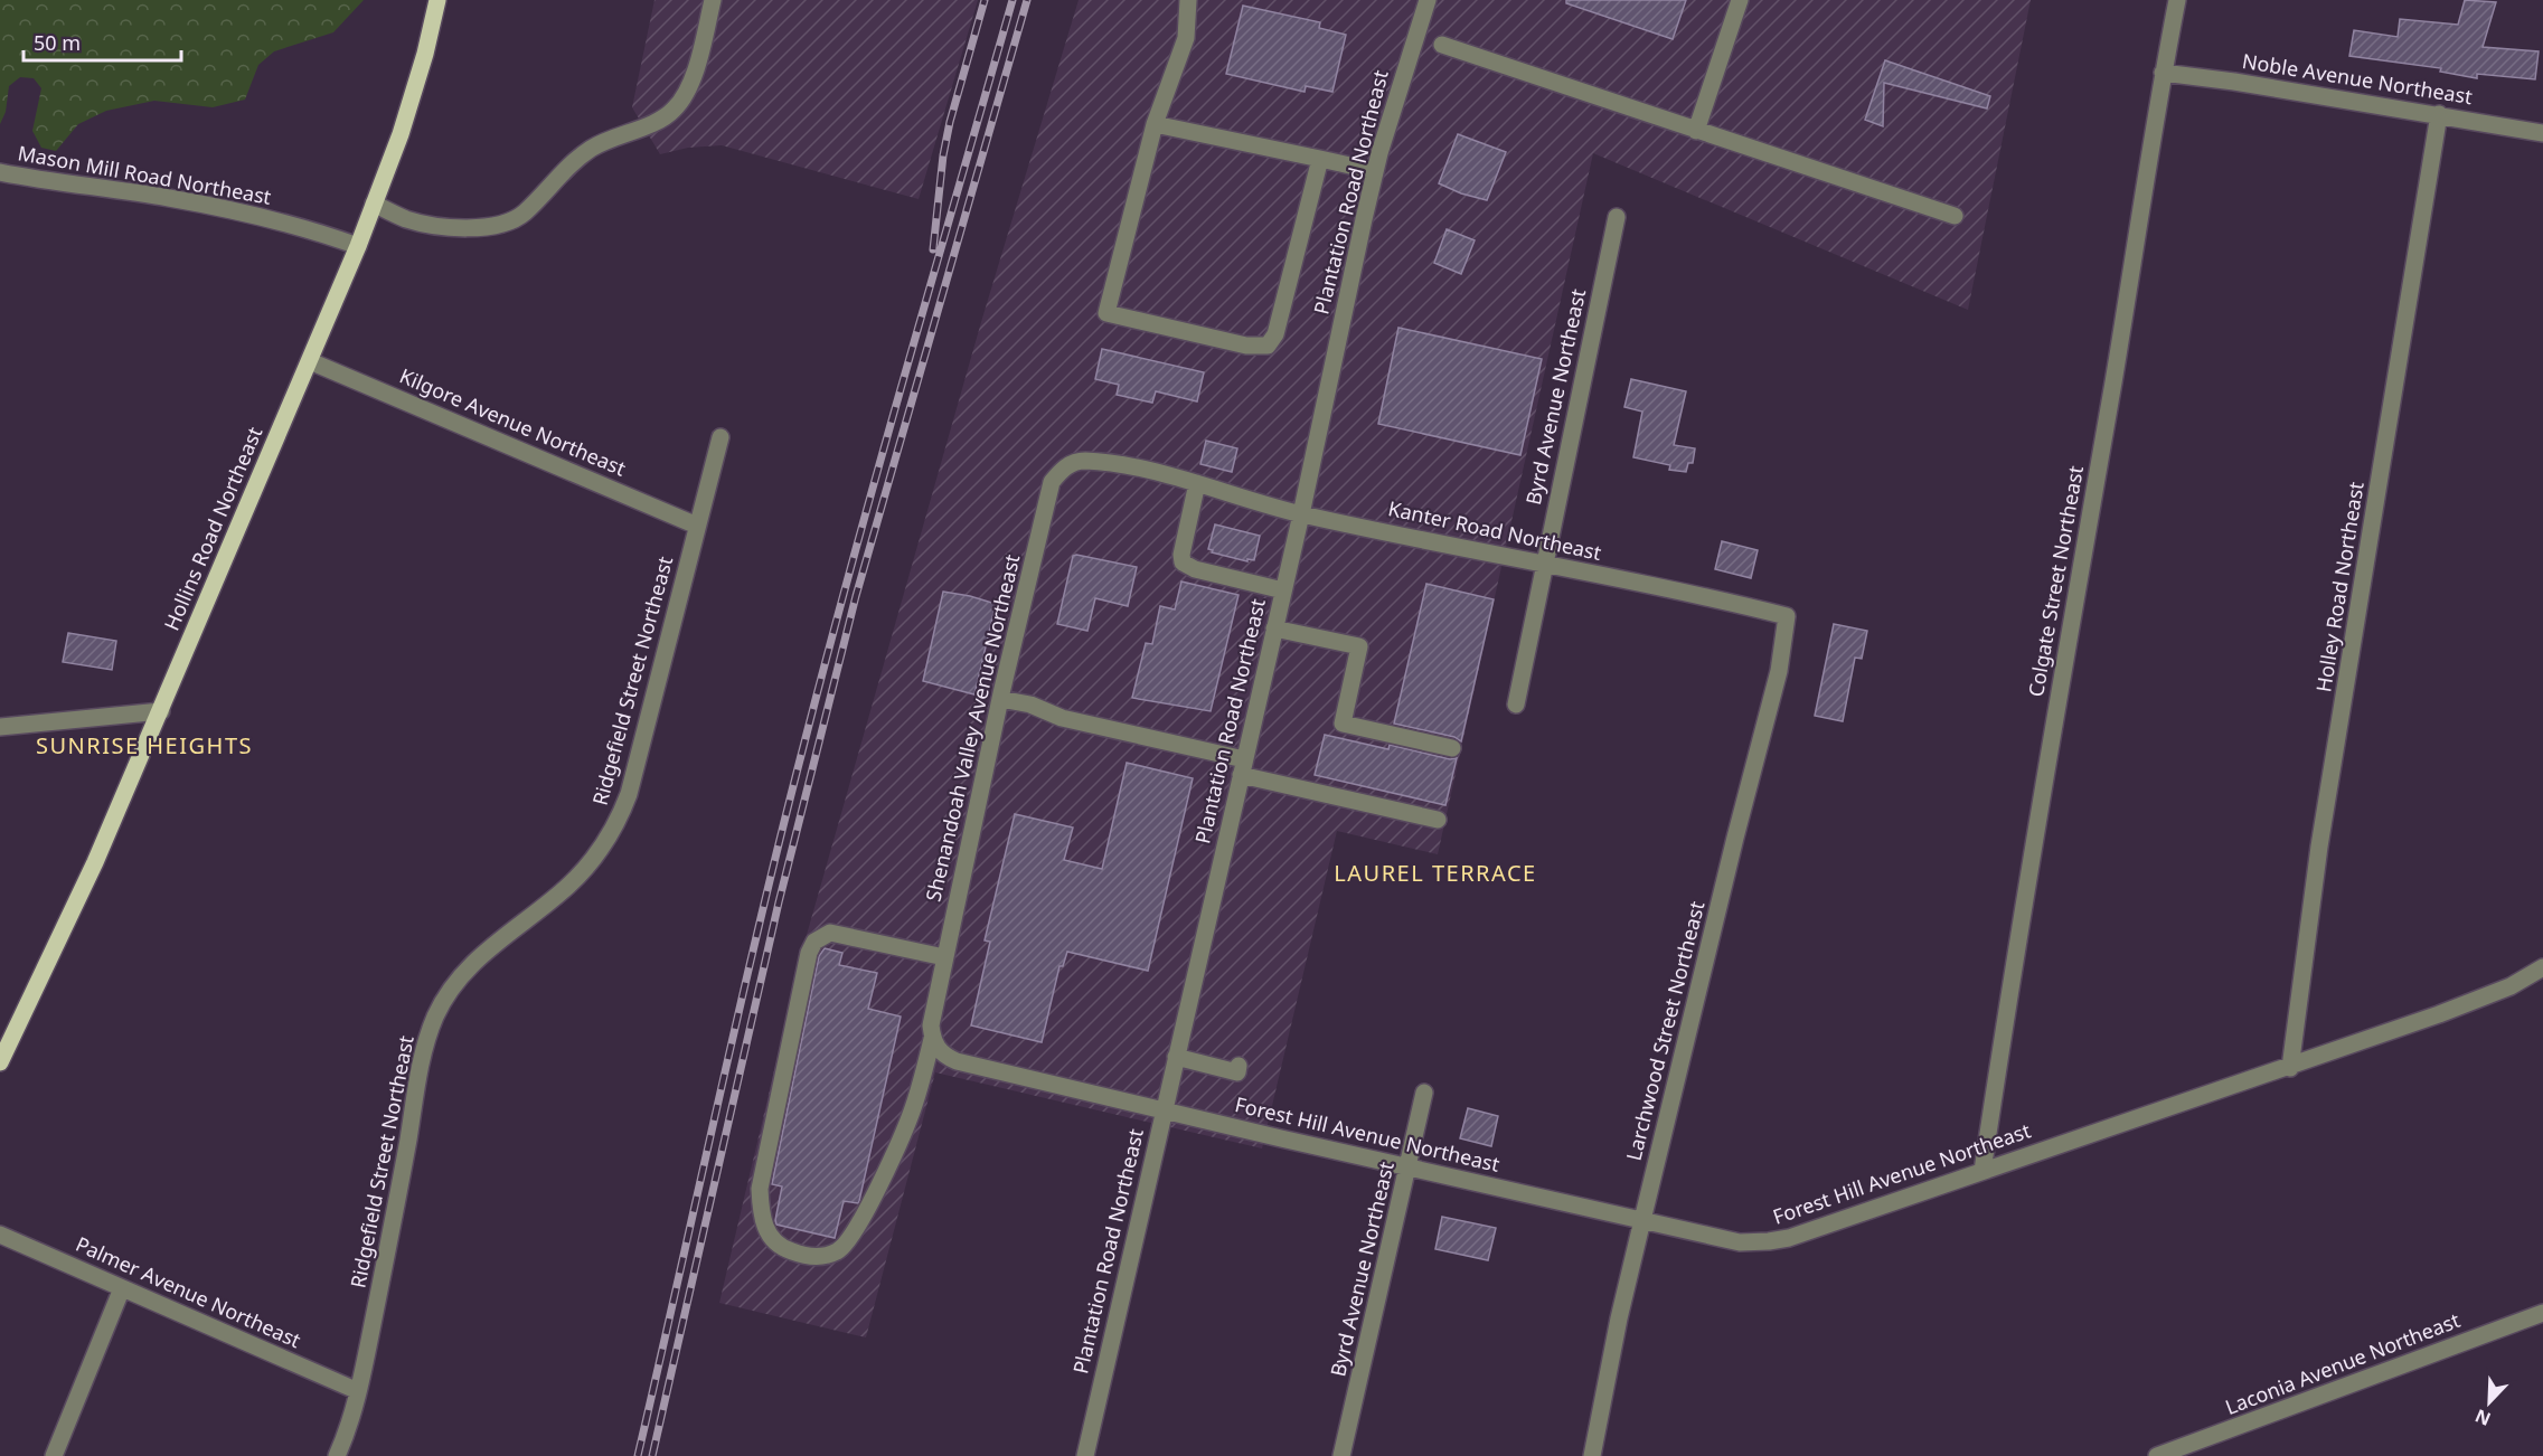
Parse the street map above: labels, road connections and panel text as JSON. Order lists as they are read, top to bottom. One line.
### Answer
{"streets":{"main road":["Hollins Road Northeast"],"street":["Noble Avenue Northeast","Mason Mill Road Northeast","Plantation Road Northeast","Byrd Avenue Northeast","Kilgore Avenue Northeast","Kanter Road Northeast","Colgate Street Northeast","Holley Road Northeast","Ridgefield Street Northeast","Shenandoah Valley Avenue Northeast","Larchwood Street Northeast","Forest Hill Avenue Northeast","Palmer Avenue Northeast","Laconia Avenue Northeast"]},"crossings":[["Noble Avenue Northeast","Colgate Street Northeast"],["Noble Avenue Northeast","Holley Road Northeast"],["Mason Mill Road Northeast","Hollins Road Northeast"],["Plantation Road Northeast","Kanter Road Northeast"],["Plantation Road Northeast","Forest Hill Avenue Northeast"],["Byrd Avenue Northeast","Kanter Road Northeast"],["Byrd Avenue Northeast","Forest Hill Avenue Northeast"],["Kilgore Avenue Northeast","Hollins Road Northeast"],["Kilgore Avenue Northeast","Ridgefield Street Northeast"],["Kanter Road Northeast","Shenandoah Valley Avenue Northeast"],["Kanter Road Northeast","Larchwood Street Northeast"],["Colgate Street Northeast","Forest Hill Avenue Northeast"],["Holley Road Northeast","Forest Hill Avenue Northeast"],["Ridgefield Street Northeast","Palmer Avenue Northeast"],["Shenandoah Valley Avenue Northeast","Forest Hill Avenue Northeast"],["Larchwood Street Northeast","Forest Hill Avenue Northeast"]],"districts":["SUNRISE HEIGHTS","LAUREL TERRACE"],"scale_bar":"50 m","north":"bottom left"}
